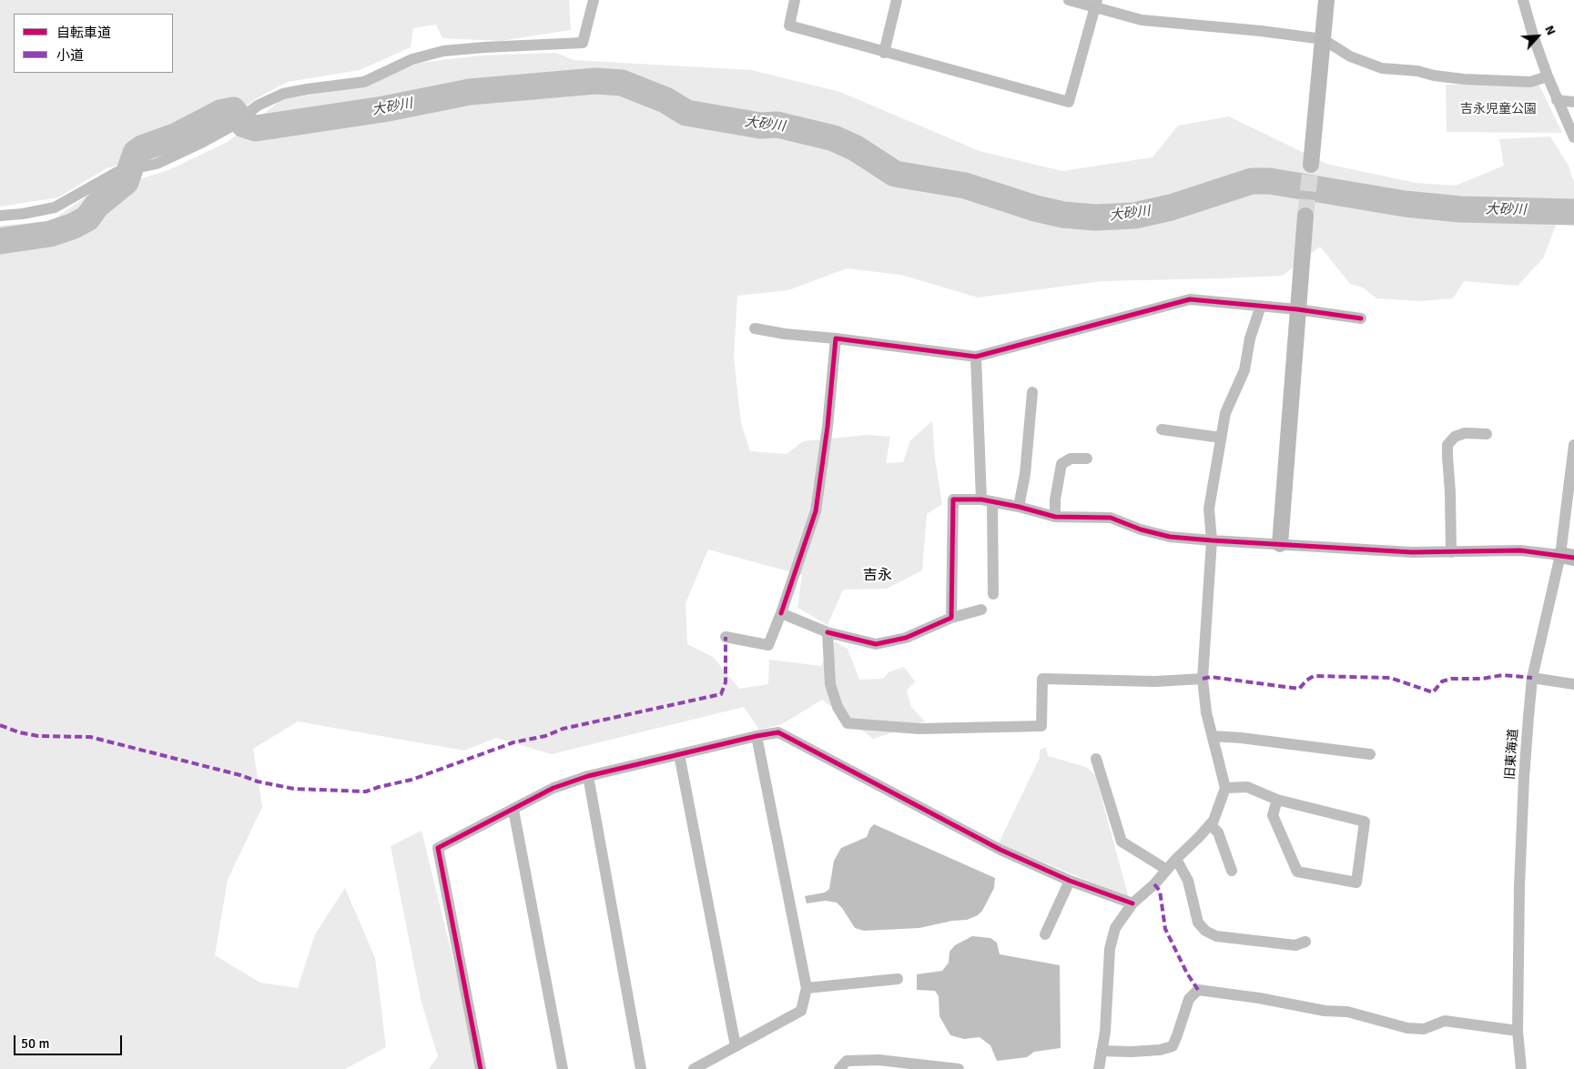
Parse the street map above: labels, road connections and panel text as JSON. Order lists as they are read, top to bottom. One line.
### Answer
{"streets":{"street":["旧東海道"]},"districts":["吉永"],"water":["大砂川"],"parks":["吉永児童公園"],"legend":["自転車道","小道"],"scale_bar":"50 m","north":"top right"}
